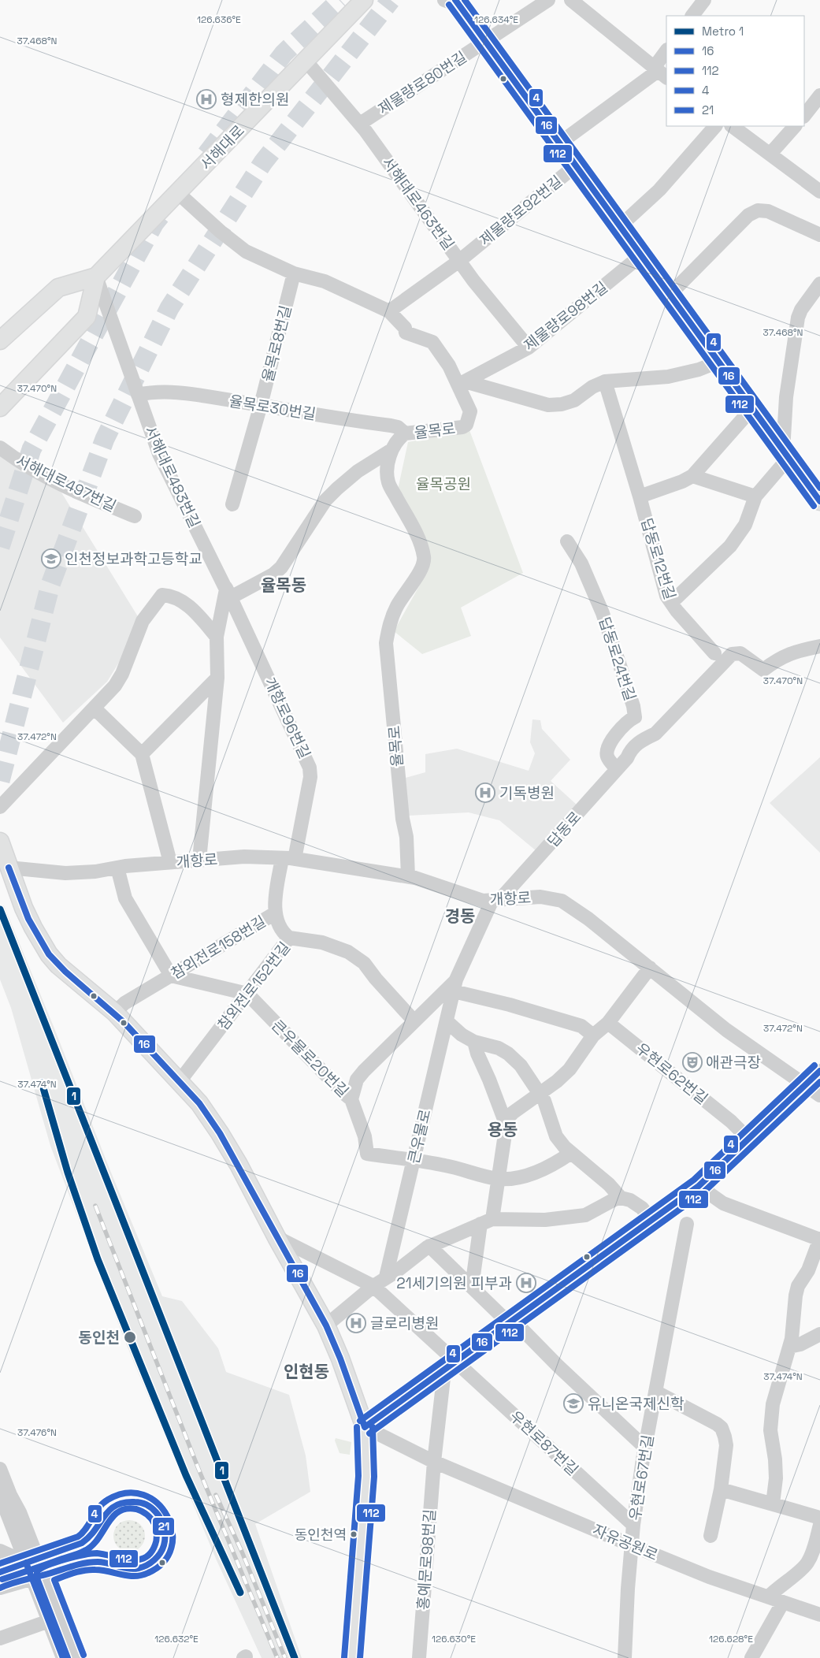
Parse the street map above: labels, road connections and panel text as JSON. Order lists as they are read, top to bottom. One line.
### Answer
{"streets":{"main road":["서해대로"],"street":["제물량로80번길","서해대로463번길","제물량로92번길","제물량로98번길","율목로8번길","율목로30번길","율목로","서해대로483번길","서해대로497번길","답동로12번길","답동로24번길","개항로96번길","답동로","개항로","참외전로158번길","참외전로152번길","큰우물로20번길","우현로62번길","큰우물로","우현로87번길","우현로67번길","자유공원로","홍예문로98번길"]},"crossings":[["제물량로80번길","서해대로463번길"],["서해대로","서해대로463번길"],["서해대로","율목로"],["서해대로","서해대로483번길"],["서해대로463번길","제물량로92번길"],["서해대로463번길","제물량로98번길"],["제물량로92번길","율목로"],["제물량로98번길","율목로"],["율목로8번길","율목로30번길"],["율목로8번길","율목로"],["율목로30번길","율목로"],["율목로30번길","서해대로483번길"],["율목로","개항로"],["서해대로483번길","개항로96번길"],["답동로24번길","답동로"],["개항로96번길","개항로"],["개항로96번길","참외전로158번길"],["답동로","개항로"],["답동로","큰우물로"],["개항로","참외전로158번길"],["개항로","큰우물로"],["참외전로152번길","큰우물로20번길"],["참외전로152번길","큰우물로"],["큰우물로20번길","큰우물로"],["우현로87번길","우현로67번길"],["우현로67번길","자유공원로"],["자유공원로","홍예문로98번길"]],"districts":["율목동","경동","용동","인현동"],"parks":["율목공원"],"places":{"hospital":["형제한의원","기독병원","21세기의원 피부과","글로리병원"],"school or university":["인천정보과학고등학교","유니온국제신학"],"theatre":["애관극장"],"other":["동인천","동인천역"]},"lines":["transit line 16","transit line 4","transit line 112","metro line 1","transit line 21"],"legend":["Metro 1","16","112","4","21"],"coordinates":["126.636°E","126.634°E","37.468°N","37.470°N","37.472°N","37.474°N","37.476°N","126.632°E","126.630°E","126.628°E"]}
